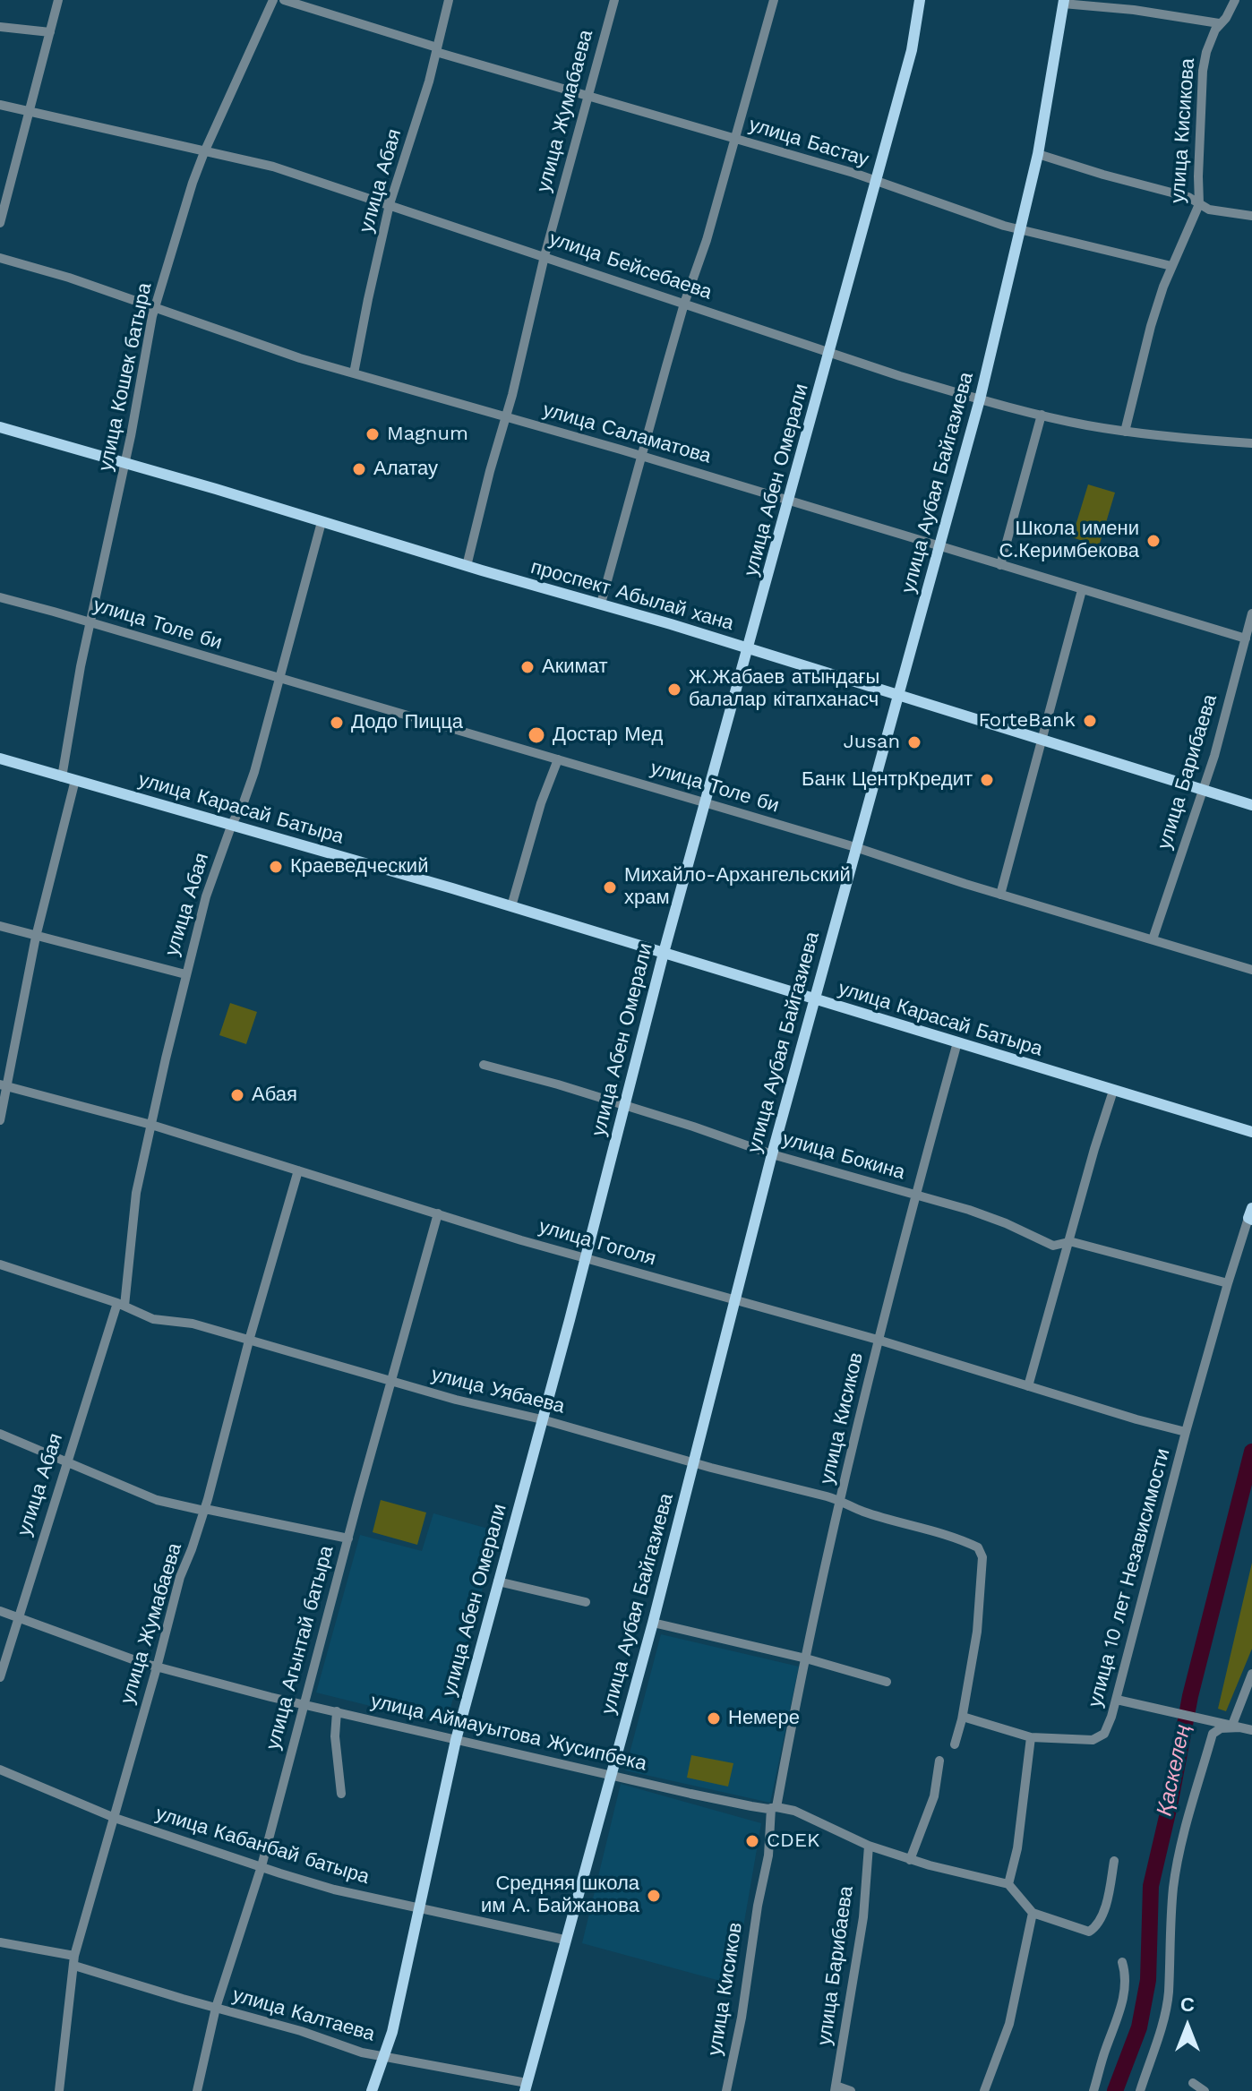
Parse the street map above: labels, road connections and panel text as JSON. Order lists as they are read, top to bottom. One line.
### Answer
{"streets":{"main road":["улица Абен Омерали","улица Аубая Байгазиева","проспект Абылай хана","улица Карасай Батыра"],"street":["улица Жумабаева","улица Кисикова","улица Бастау","улица Абая","улица Бейсебаева","улица Кошек батыра","улица Саламатова","улица Толе би","улица Барибаева","улица Бокина","улица Гоголя","улица Уябаева","улица Кисиков","улица 10 лет Независимости","улица Агынтай батыра","улица Аймауытова Жусипбека","улица Кабанбай батыра","улица Калтаева"]},"crossings":[["улица Жумабаева","улица Бастау"],["улица Жумабаева","улица Бейсебаева"],["улица Жумабаева","улица Саламатова"],["улица Жумабаева","проспект Абылай хана"],["улица Жумабаева","улица Гоголя"],["улица Жумабаева","улица Уябаева"],["улица Жумабаева","улица Аймауытова Жусипбека"],["улица Жумабаева","улица Кабанбай батыра"],["улица Жумабаева","улица Калтаева"],["улица Кисикова","улица Бастау"],["улица Кисикова","улица Бейсебаева"],["улица Бастау","улица Абая"],["улица Бастау","улица Абен Омерали"],["улица Бастау","улица Аубая Байгазиева"],["улица Абая","улица Бейсебаева"],["улица Абая","улица Саламатова"],["улица Абая","проспект Абылай хана"],["улица Абая","улица Толе би"],["улица Абая","улица Карасай Батыра"],["улица Абая","улица Гоголя"],["улица Абая","улица Уябаева"],["улица Абая","улица Аймауытова Жусипбека"],["улица Бейсебаева","улица Кошек батыра"],["улица Бейсебаева","улица Абен Омерали"],["улица Бейсебаева","улица Аубая Байгазиева"],["улица Кошек батыра","улица Саламатова"],["улица Кошек батыра","проспект Абылай хана"],["улица Кошек батыра","улица Толе би"],["улица Кошек батыра","улица Карасай Батыра"],["улица Саламатова","улица Абен Омерали"],["улица Саламатова","улица Аубая Байгазиева"],["улица Саламатова","улица Барибаева"],["улица Абен Омерали","проспект Абылай хана"],["улица Абен Омерали","улица Толе би"],["улица Абен Омерали","улица Карасай Батыра"],["улица Абен Омерали","улица Бокина"],["улица Абен Омерали","улица Гоголя"],["улица Абен Омерали","улица Уябаева"],["улица Абен Омерали","улица Аймауытова Жусипбека"],["улица Абен Омерали","улица Кабанбай батыра"],["улица Абен Омерали","улица Калтаева"],["улица Аубая Байгазиева","проспект Абылай хана"],["улица Аубая Байгазиева","улица Толе би"],["улица Аубая Байгазиева","улица Карасай Батыра"],["улица Аубая Байгазиева","улица Бокина"],["улица Аубая Байгазиева","улица Гоголя"],["улица Аубая Байгазиева","улица Уябаева"],["улица Аубая Байгазиева","улица Аймауытова Жусипбека"],["улица Аубая Байгазиева","улица Кабанбай батыра"],["улица Аубая Байгазиева","улица Калтаева"],["проспект Абылай хана","улица Барибаева"],["улица Толе би","улица Барибаева"],["улица Барибаева","улица Аймауытова Жусипбека"],["улица Карасай Батыра","улица Кисиков"],["улица Бокина","улица Кисиков"],["улица Бокина","улица 10 лет Независимости"],["улица Гоголя","улица Кисиков"],["улица Гоголя","улица 10 лет Независимости"],["улица Гоголя","улица Агынтай батыра"],["улица Уябаева","улица Кисиков"],["улица Уябаева","улица Агынтай батыра"],["улица Кисиков","улица Аймауытова Жусипбека"],["улица Агынтай батыра","улица Аймауытова Жусипбека"],["улица Агынтай батыра","улица Кабанбай батыра"],["улица Агынтай батыра","улица Калтаева"]],"water":["Қаскелең"],"places":["Magnum","Алатау","Школа имени С.Керимбекова","Акимат","Ж.Жабаев атындағы балалар кітапханасч","ForteBank","Додо Пицца","Достар Мед","Jusan","Банк ЦентрКредит","Краеведческий","Михайло-Архангельский храм","Абая","Немере","CDEK","Средняя школа им А. Байжанова"],"north":"top"}
